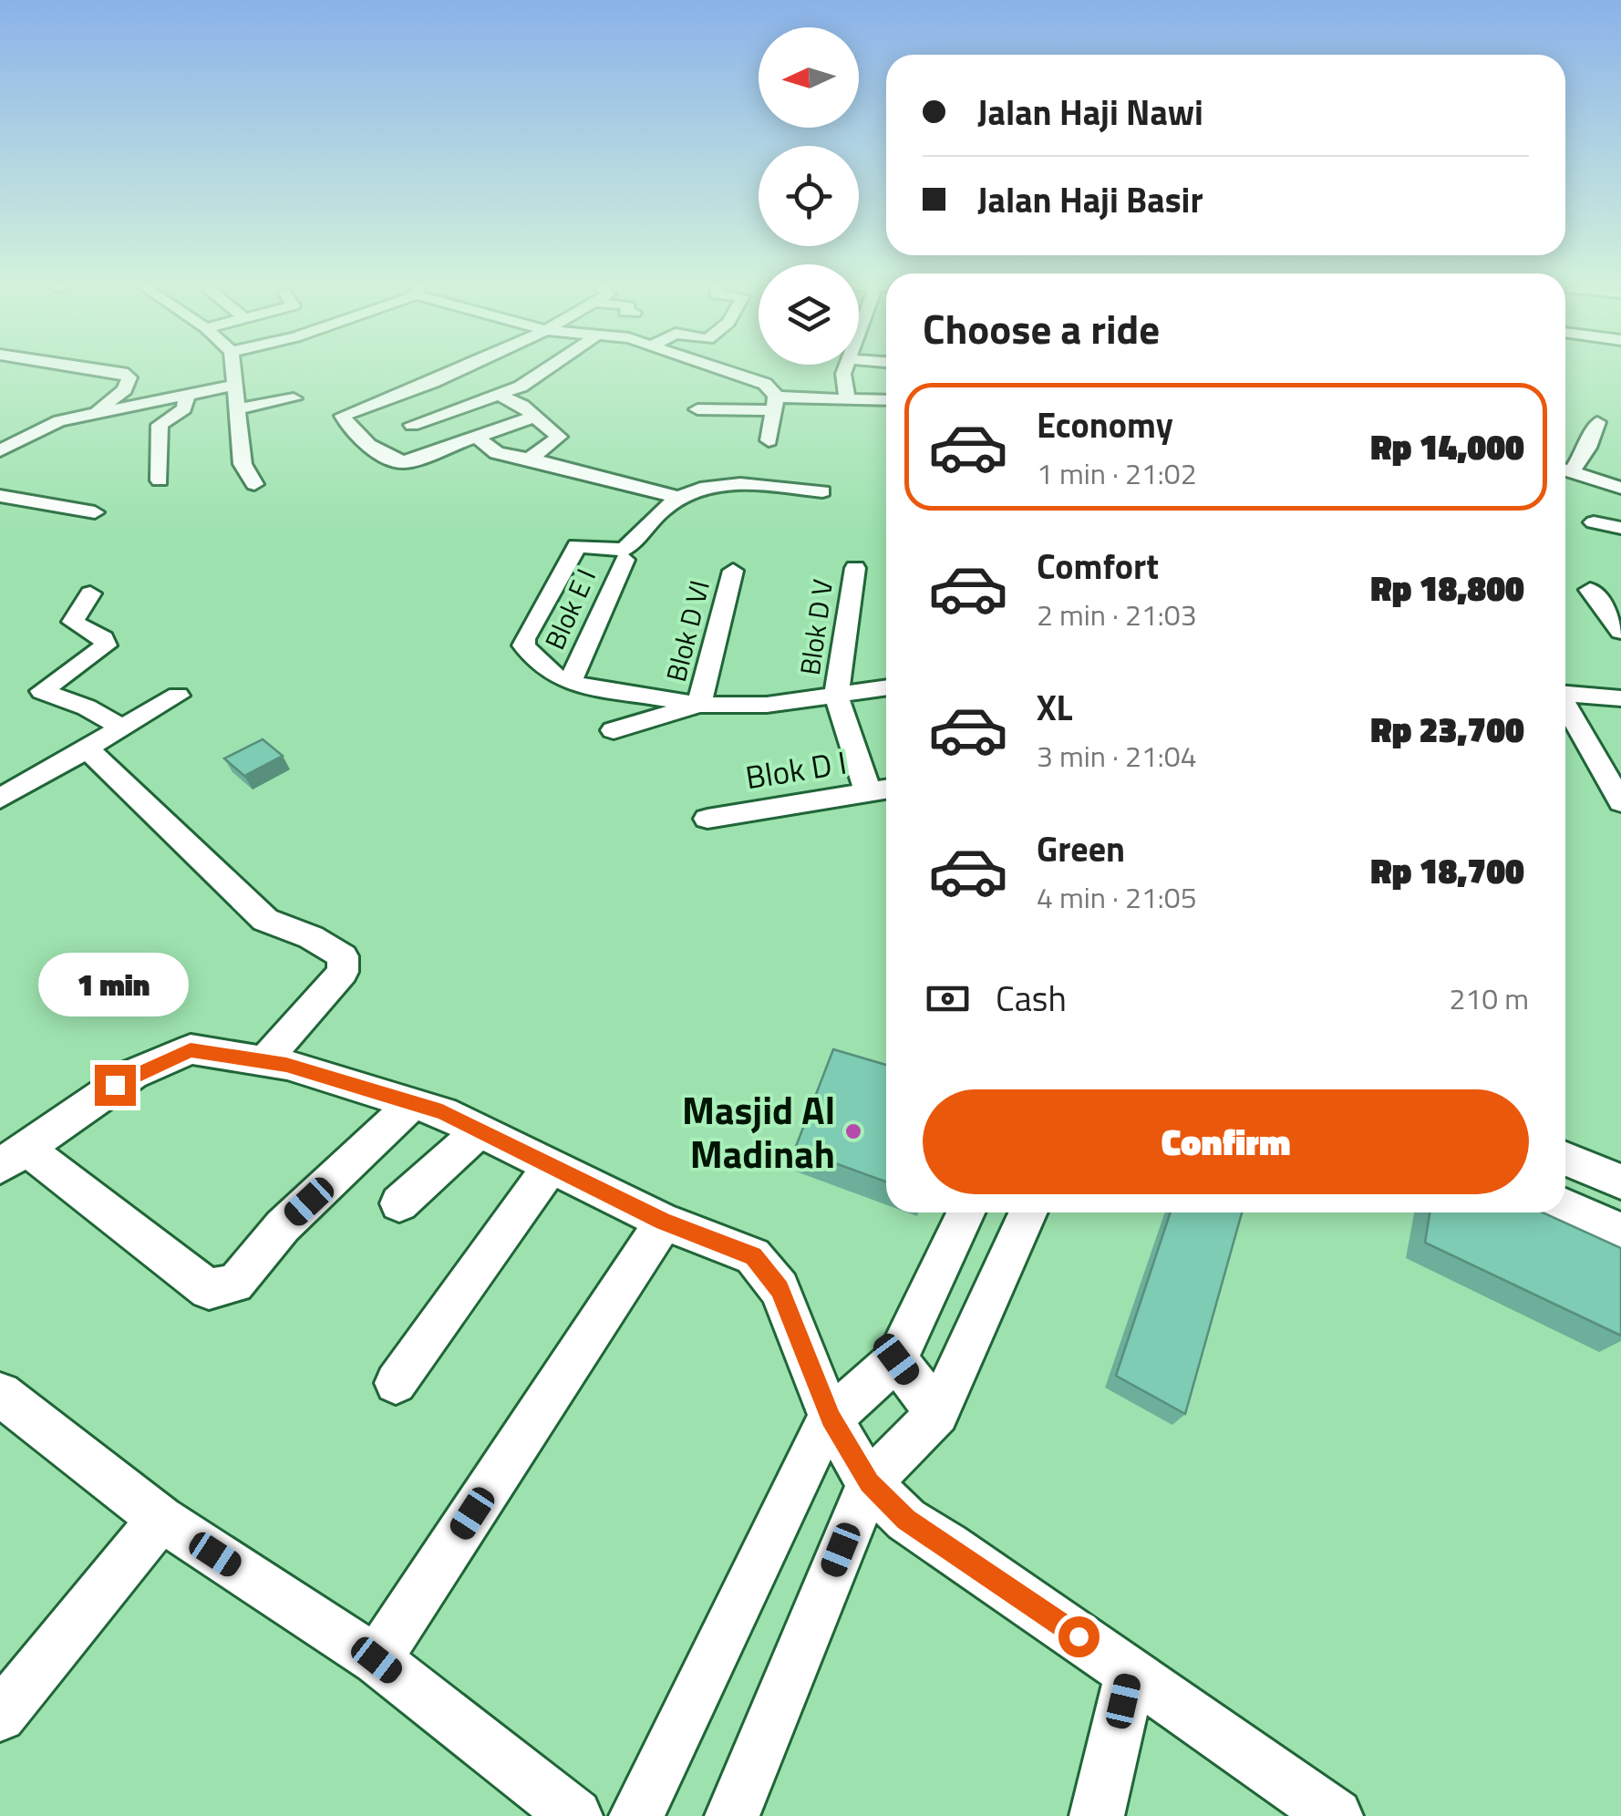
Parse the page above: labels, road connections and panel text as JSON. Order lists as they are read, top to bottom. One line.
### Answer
{"streets":{"street":["Blok E I","Blok D V","Blok D VI","Blok D I"]},"places":["Masjid Al Madinah"],"north":"left","page":{"banner":["Jalan Haji Nawi","Jalan Haji Basir"],"heading":"Choose a ride","list":[{"name":"Economy","note":"1 min · 21:02","value":"Rp 14,000"},{"name":"Comfort","note":"2 min · 21:03","value":"Rp 18,800"},{"name":"XL","note":"3 min · 21:04","value":"Rp 23,700"},{"name":"Green","note":"4 min · 21:05","value":"Rp 18,700"}],"pay":["Cash","210 m"],"bubble":"1 min","buttons":"Confirm"}}
